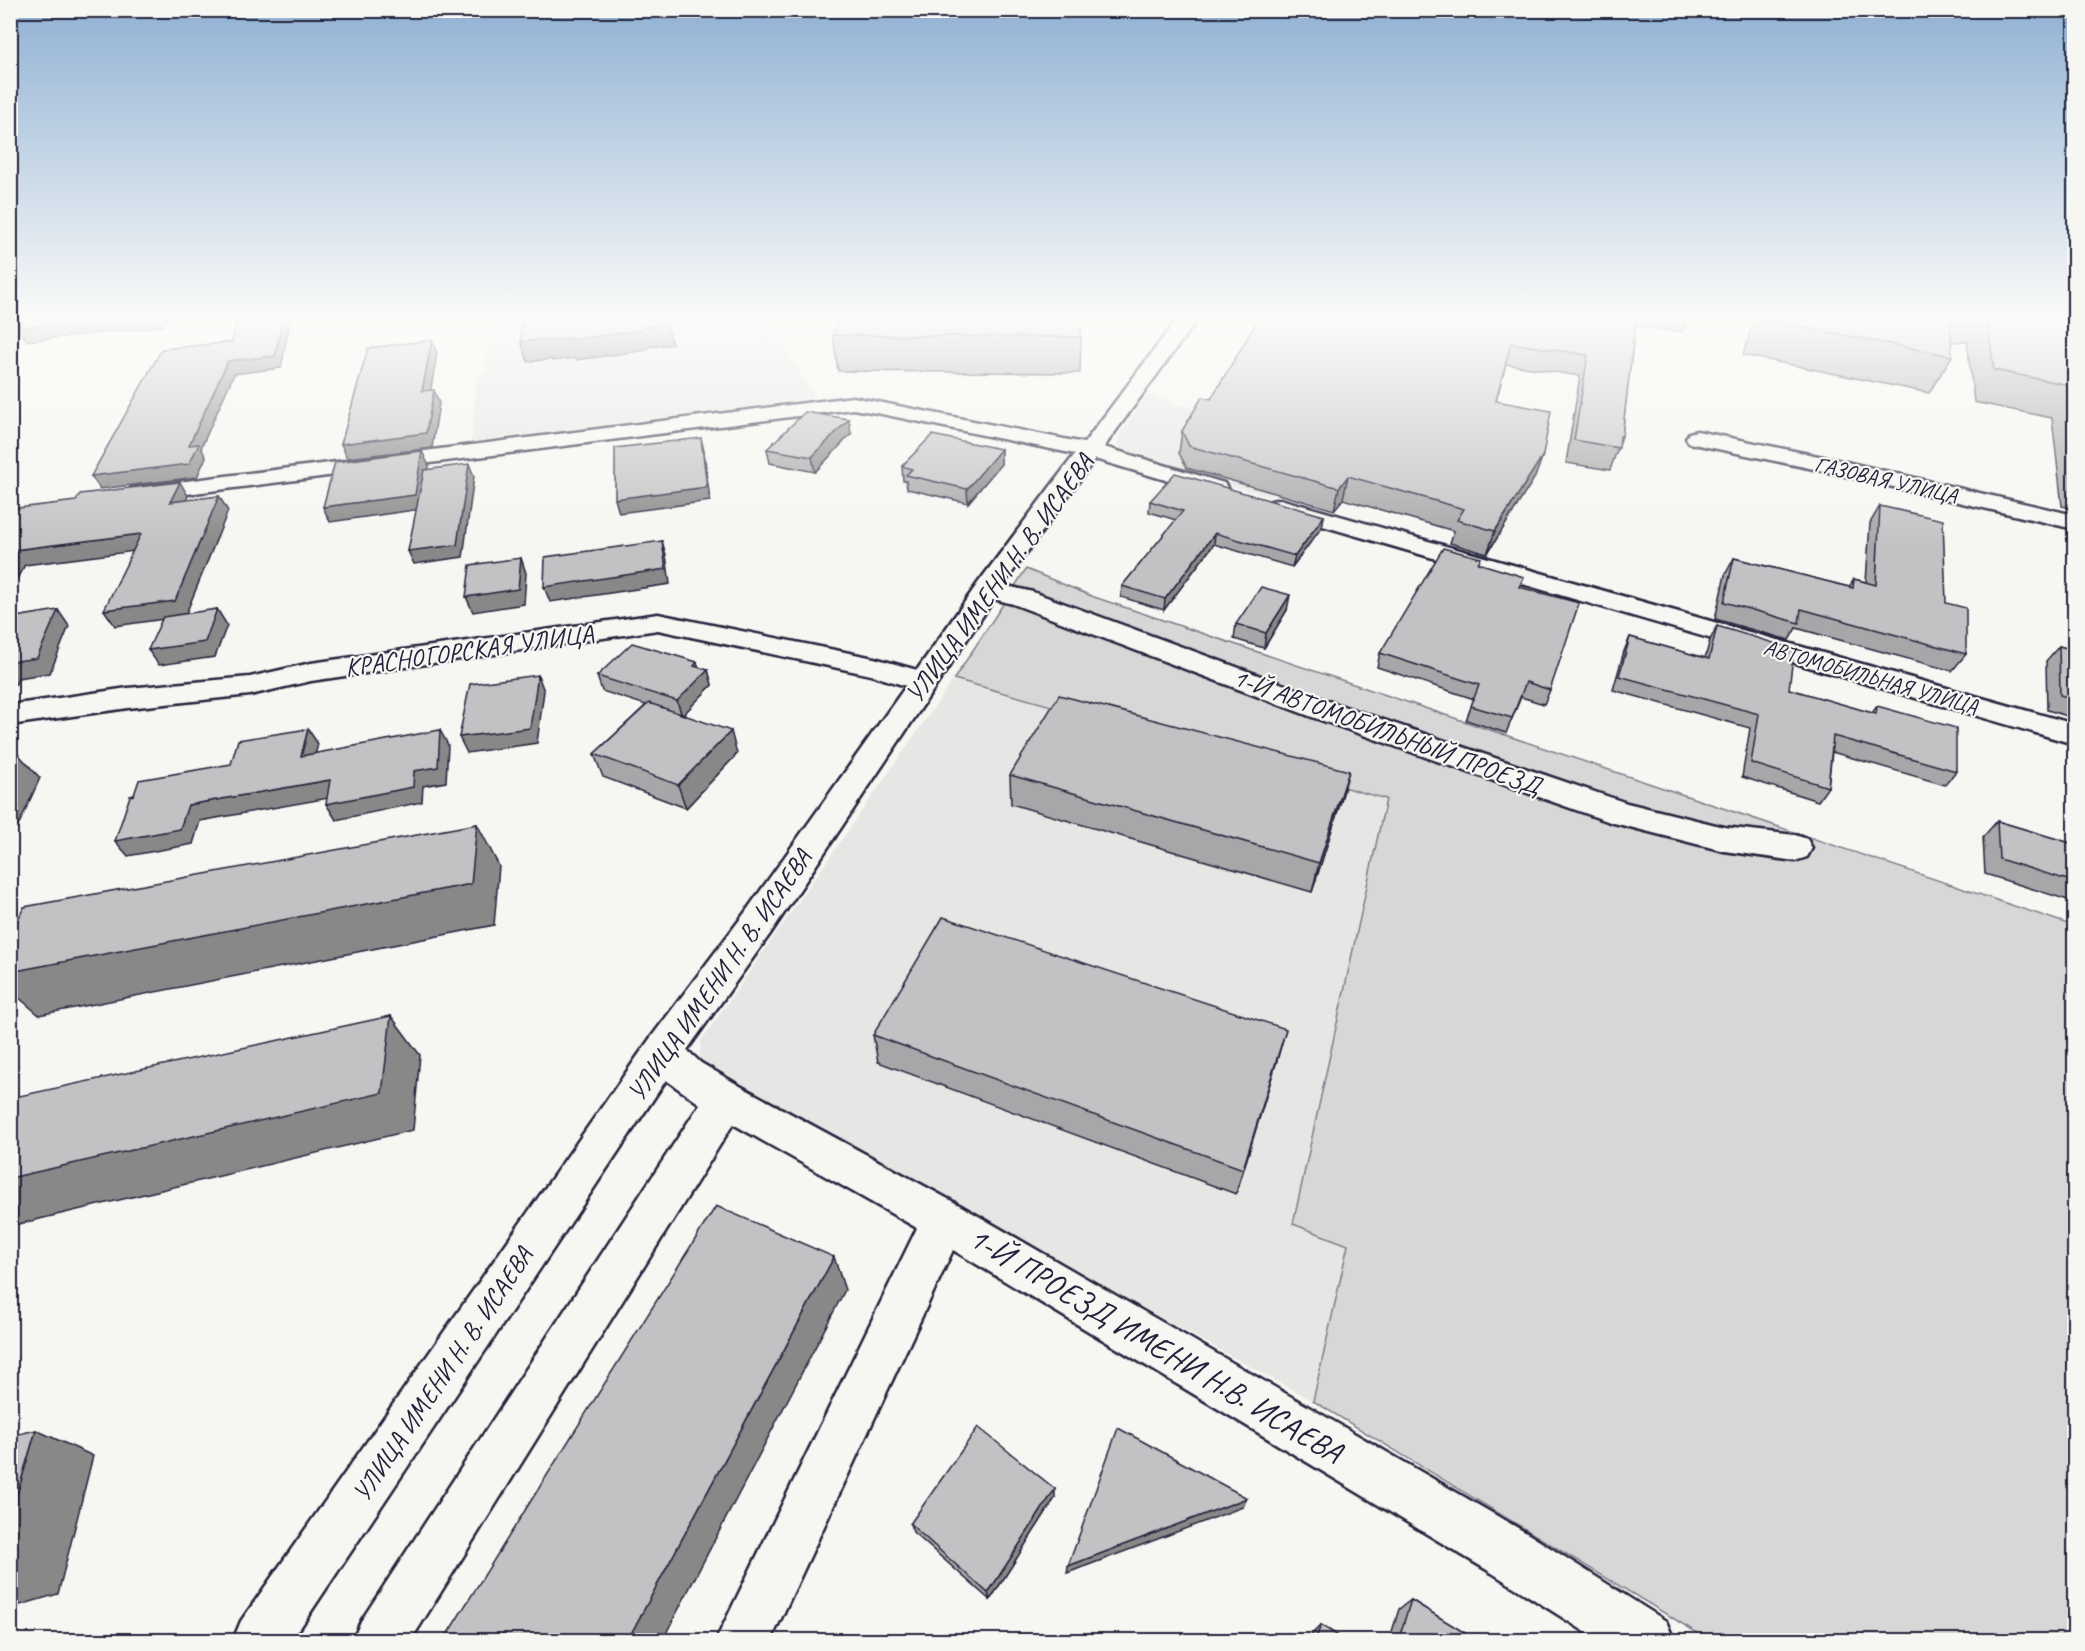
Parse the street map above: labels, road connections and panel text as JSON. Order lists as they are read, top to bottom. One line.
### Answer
{"streets":{"street":["ГАЗОВАЯ УЛИЦА","УЛИЦА ИМЕНИ Н. В. ИСАЕВА","КРАСНОГОРСКАЯ УЛИЦА","АВТОМОБИЛЬНАЯ УЛИЦА","1-Й АВТОМОБИЛЬНЫЙ ПРОЕЗД","1-Й ПРОЕЗД ИМЕНИ Н.В. ИСАЕВА"]},"crossings":[["УЛИЦА ИМЕНИ Н. В. ИСАЕВА","КРАСНОГОРСКАЯ УЛИЦА"],["УЛИЦА ИМЕНИ Н. В. ИСАЕВА","АВТОМОБИЛЬНАЯ УЛИЦА"],["УЛИЦА ИМЕНИ Н. В. ИСАЕВА","1-Й АВТОМОБИЛЬНЫЙ ПРОЕЗД"],["УЛИЦА ИМЕНИ Н. В. ИСАЕВА","1-Й ПРОЕЗД ИМЕНИ Н.В. ИСАЕВА"]]}
